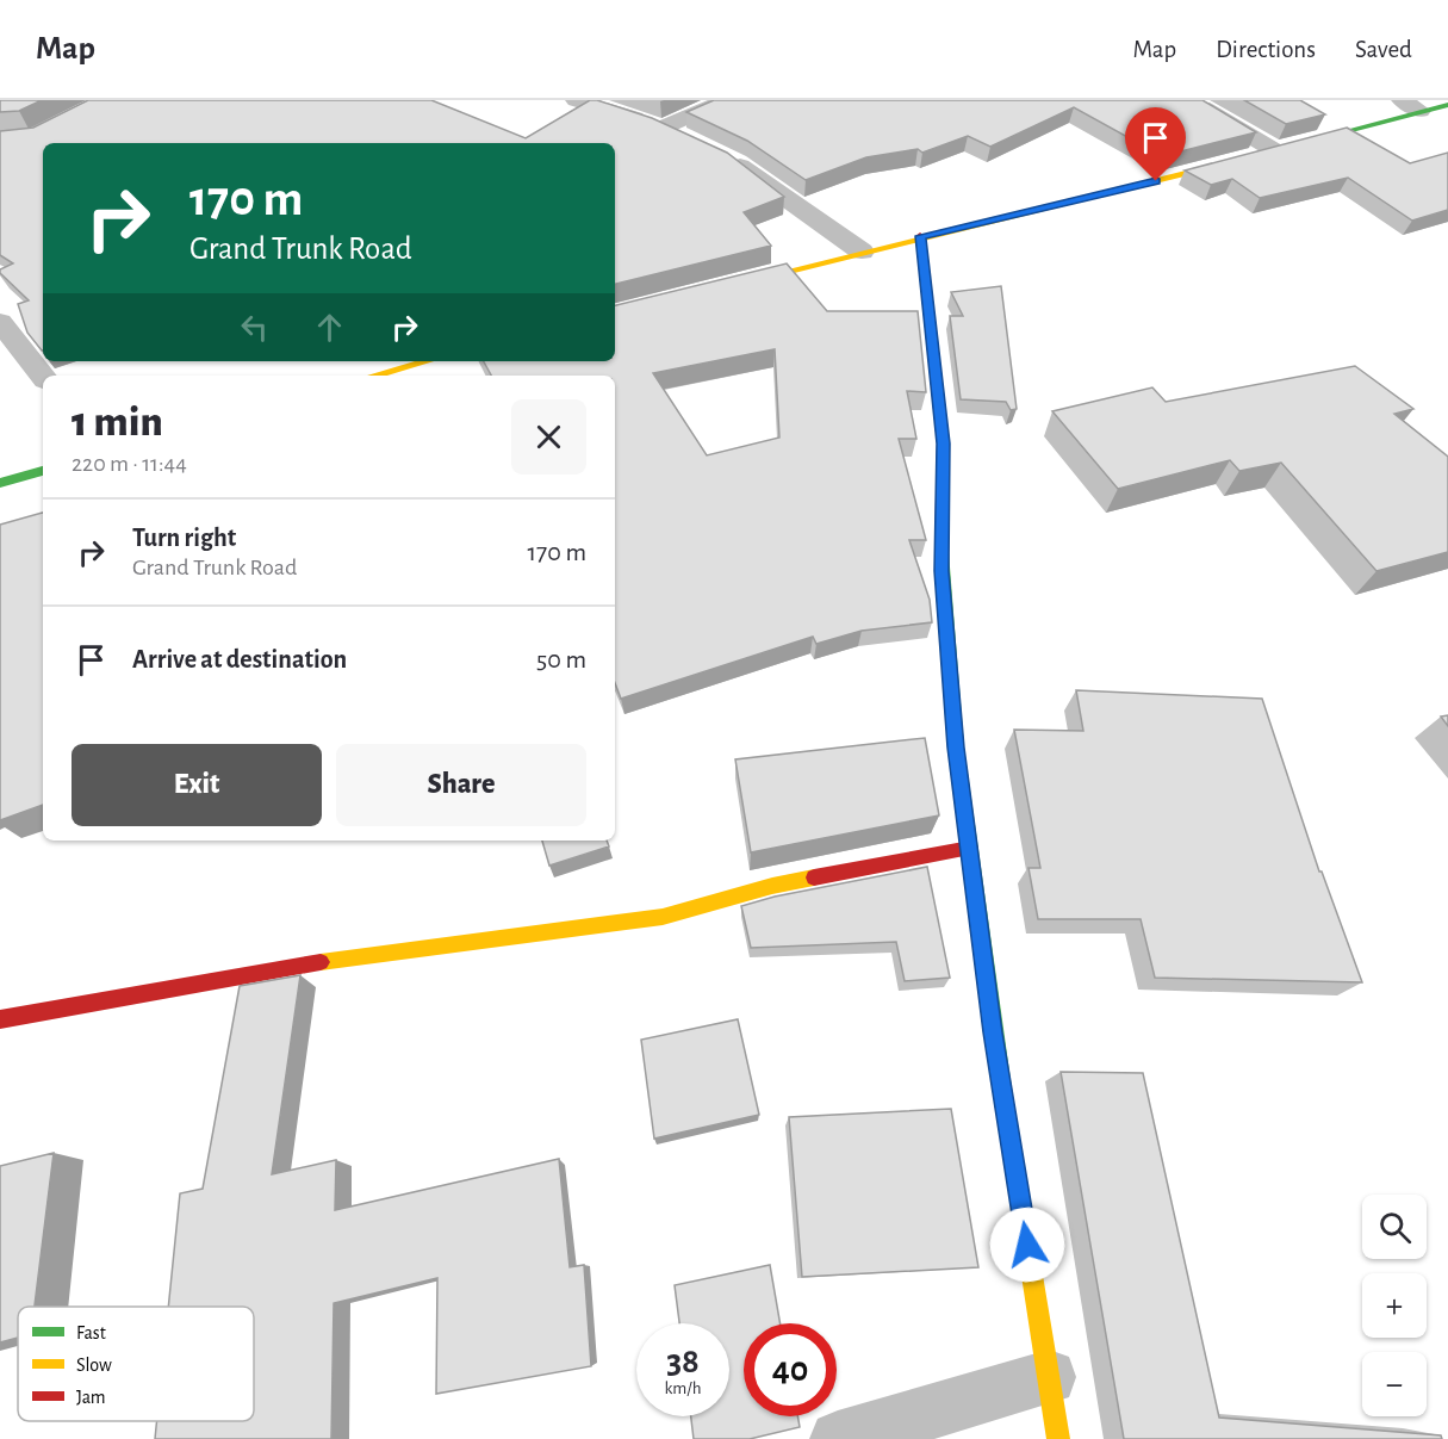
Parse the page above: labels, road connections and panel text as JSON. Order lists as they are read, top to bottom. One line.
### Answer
{"legend":["Fast","Slow","Jam"],"page":{"header":"Map","nav":["Map","Directions","Saved"],"turn":["170 m","Grand Trunk Road"],"heading":["1 min","220 m · 11:44"],"list":[{"name":"Turn right","note":"Grand Trunk Road","value":"170 m"},{"name":"Arrive at destination","value":"50 m"}],"buttons":["Exit","Share"],"map_buttons":["+","−"],"speed":"38 km/h","limit":"40"}}
